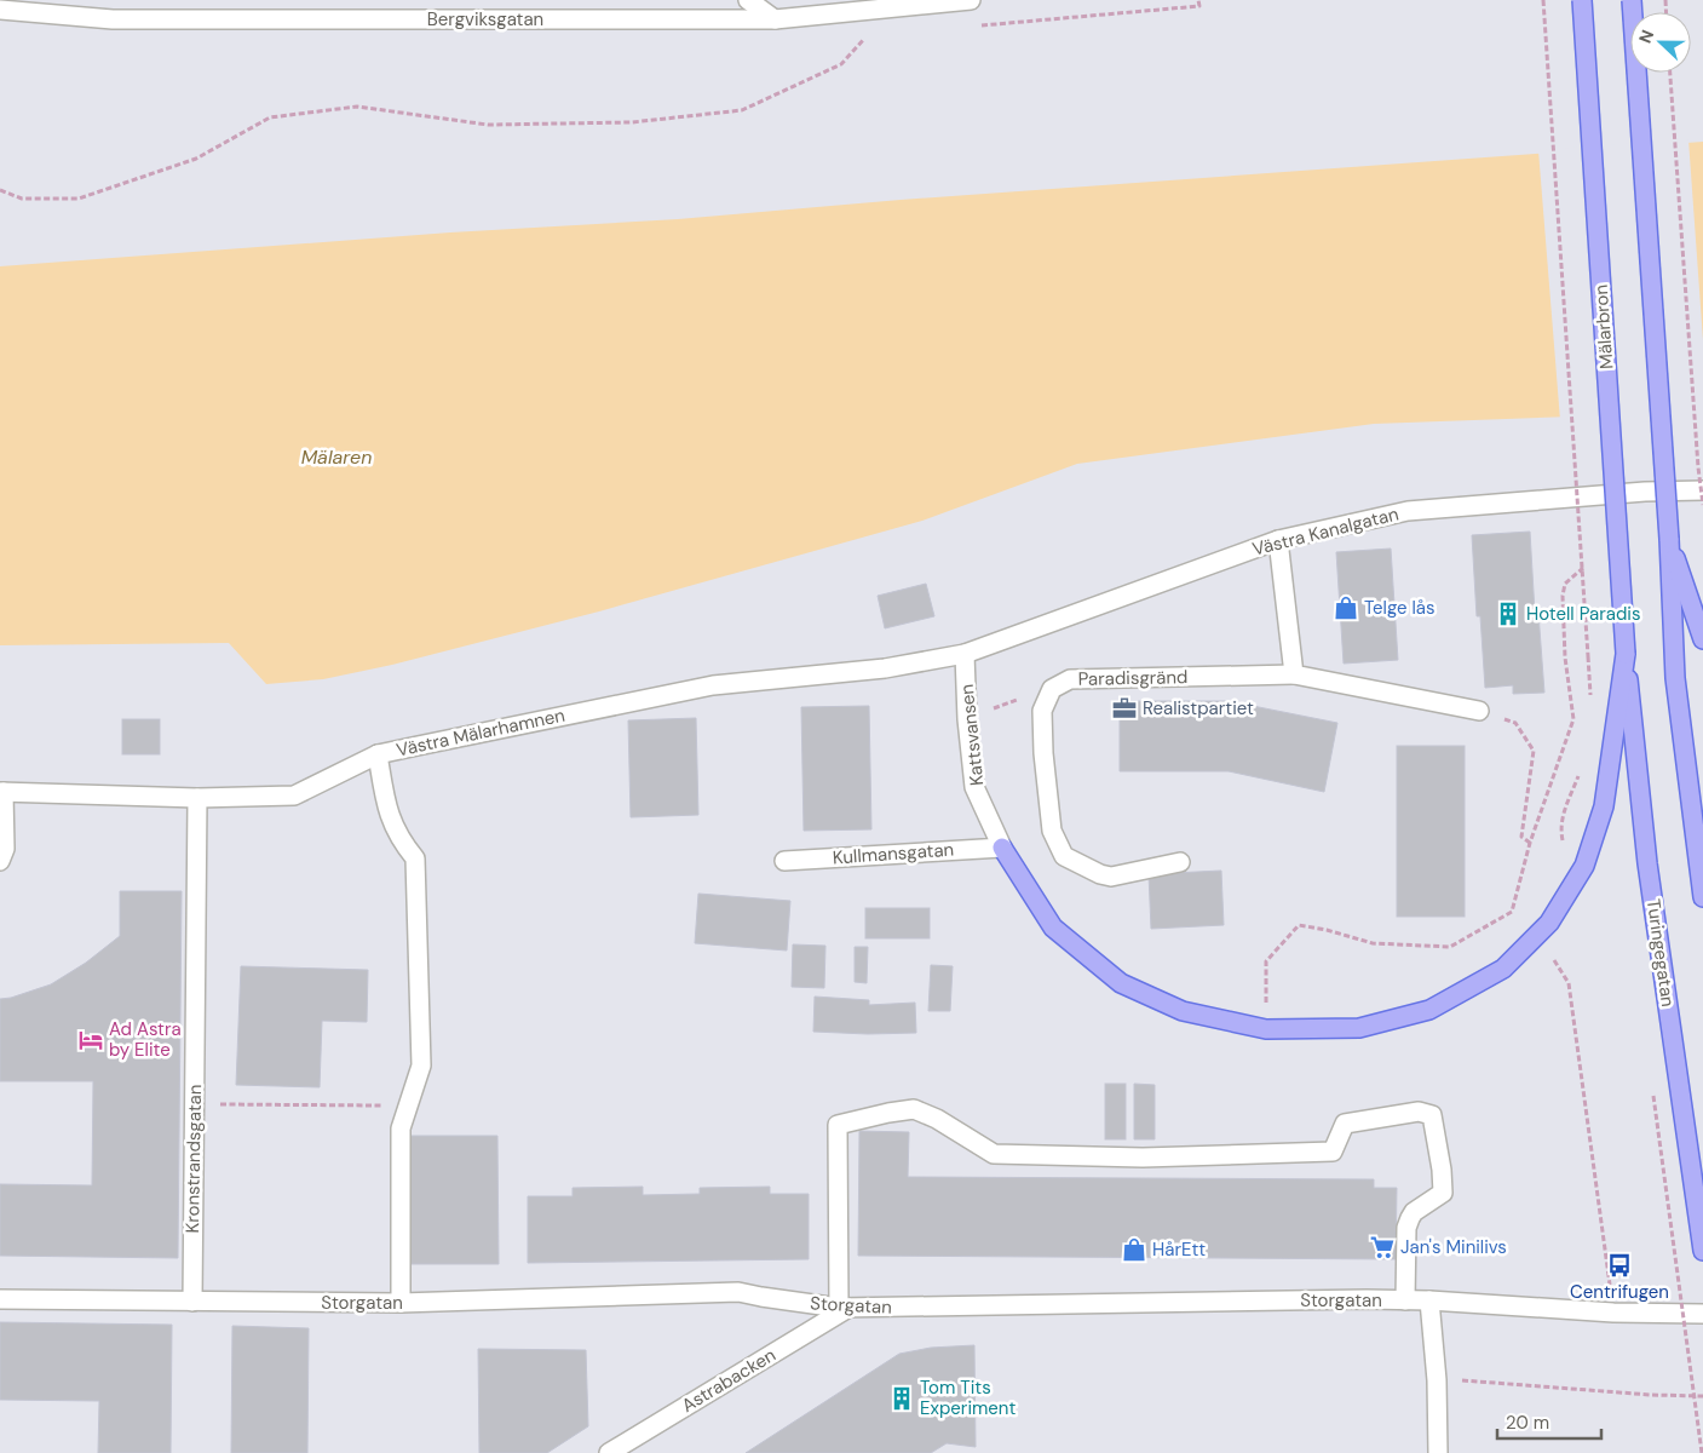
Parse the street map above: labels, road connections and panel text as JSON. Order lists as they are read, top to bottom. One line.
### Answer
{"streets":{"main road":["Mälarbron","Turingegatan"],"street":["Bergviksgatan","Västra Kanalgatan","Paradisgränd","Västra Mälarhamnen","Kattsvansen","Kullmansgatan","Kronstrandsgatan","Storgatan","Astrabacken"]},"crossings":[["Mälarbron","Turingegatan"],["Västra Kanalgatan","Västra Mälarhamnen"],["Västra Kanalgatan","Kattsvansen"],["Västra Mälarhamnen","Kattsvansen"],["Västra Mälarhamnen","Kronstrandsgatan"],["Kattsvansen","Kullmansgatan"],["Kronstrandsgatan","Storgatan"],["Storgatan","Astrabacken"]],"water":["Mälaren"],"places":{"shop":["Telge lås","HårEtt"],"building":["Hotell Paradis","Tom Tits Experiment"],"office":["Realistpartiet"],"hotel":["Ad Astra by Elite"],"supermarket":["Jan's Minilivs"],"bus stop":["Centrifugen"]},"scale_bar":"20 m","north":"left"}
